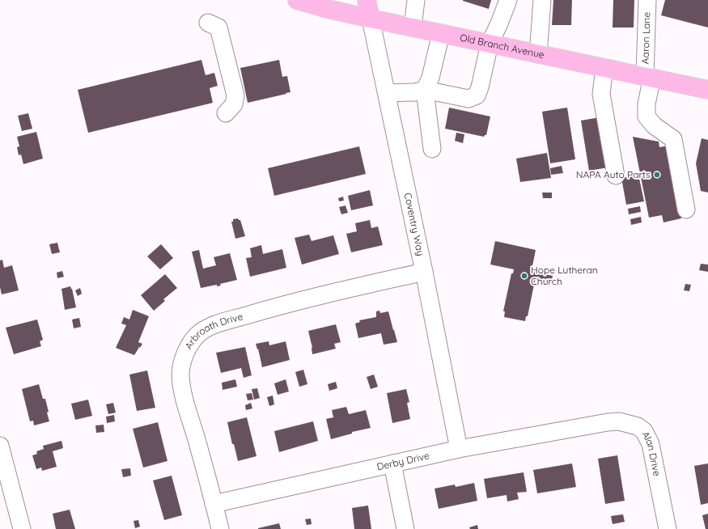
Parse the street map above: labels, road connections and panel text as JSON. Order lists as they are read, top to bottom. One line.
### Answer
{"streets":{"main road":["Old Branch Avenue","Coventry Way"],"street":["Aaron Lane","Arbroath Drive","Alan Drive","Derby Drive"]},"crossings":[["Aaron Lane","Old Branch Avenue"],["Old Branch Avenue","Coventry Way"],["Coventry Way","Arbroath Drive"],["Coventry Way","Derby Drive"],["Arbroath Drive","Derby Drive"],["Alan Drive","Derby Drive"]],"places":["NAPA Auto Parts","Hope Lutheran Church"]}
